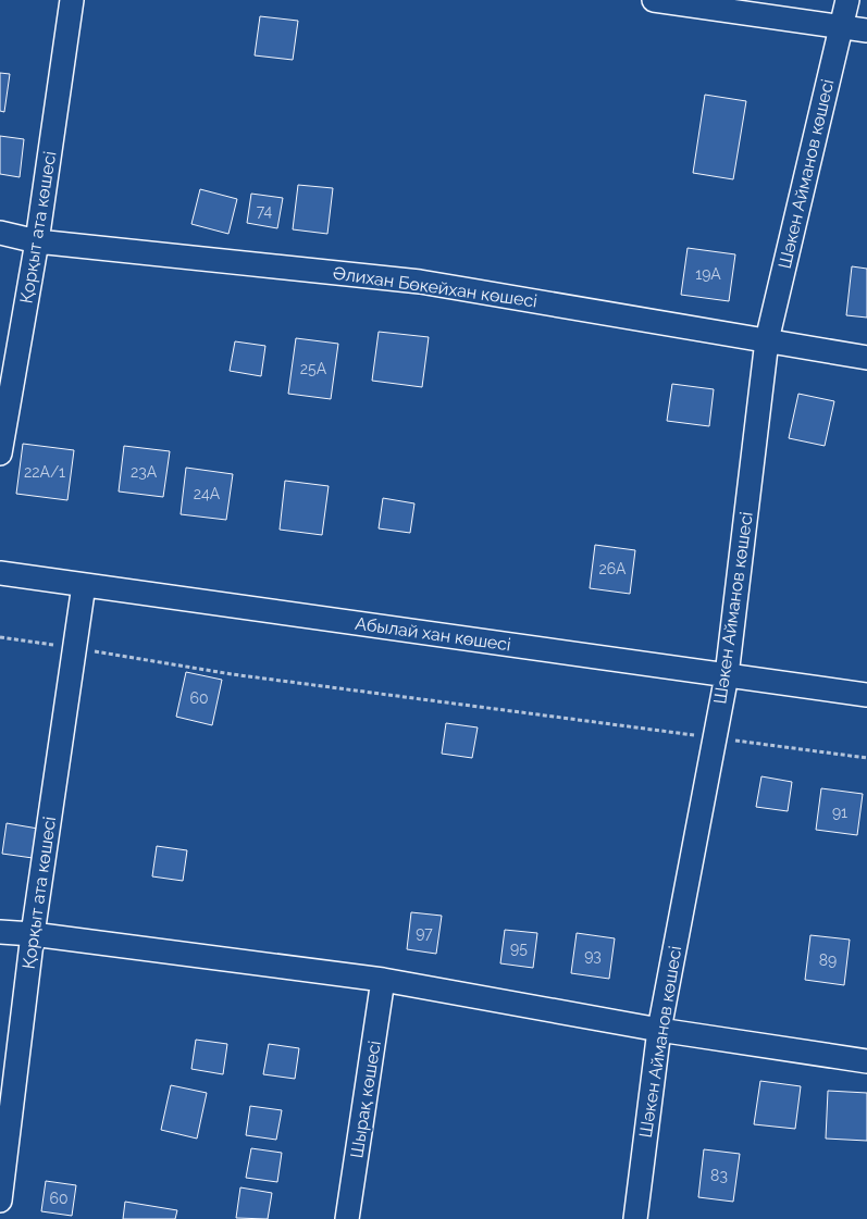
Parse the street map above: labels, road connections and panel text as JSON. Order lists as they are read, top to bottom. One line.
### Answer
{"streets":{"street":["Шәкен Айманов көшесі","Қорқыт ата көшесі","Әлихан Бөкейхан көшесі","Абылай хан көшесі","Шырақ көшесі"]},"crossings":[["Шәкен Айманов көшесі","Әлихан Бөкейхан көшесі"],["Шәкен Айманов көшесі","Абылай хан көшесі"],["Қорқыт ата көшесі","Әлихан Бөкейхан көшесі"],["Қорқыт ата көшесі","Абылай хан көшесі"]],"house_numbers":["74","19А","25А","22А/1","23А","24А","26А","60","91","97","95","93","89","83","60"]}
